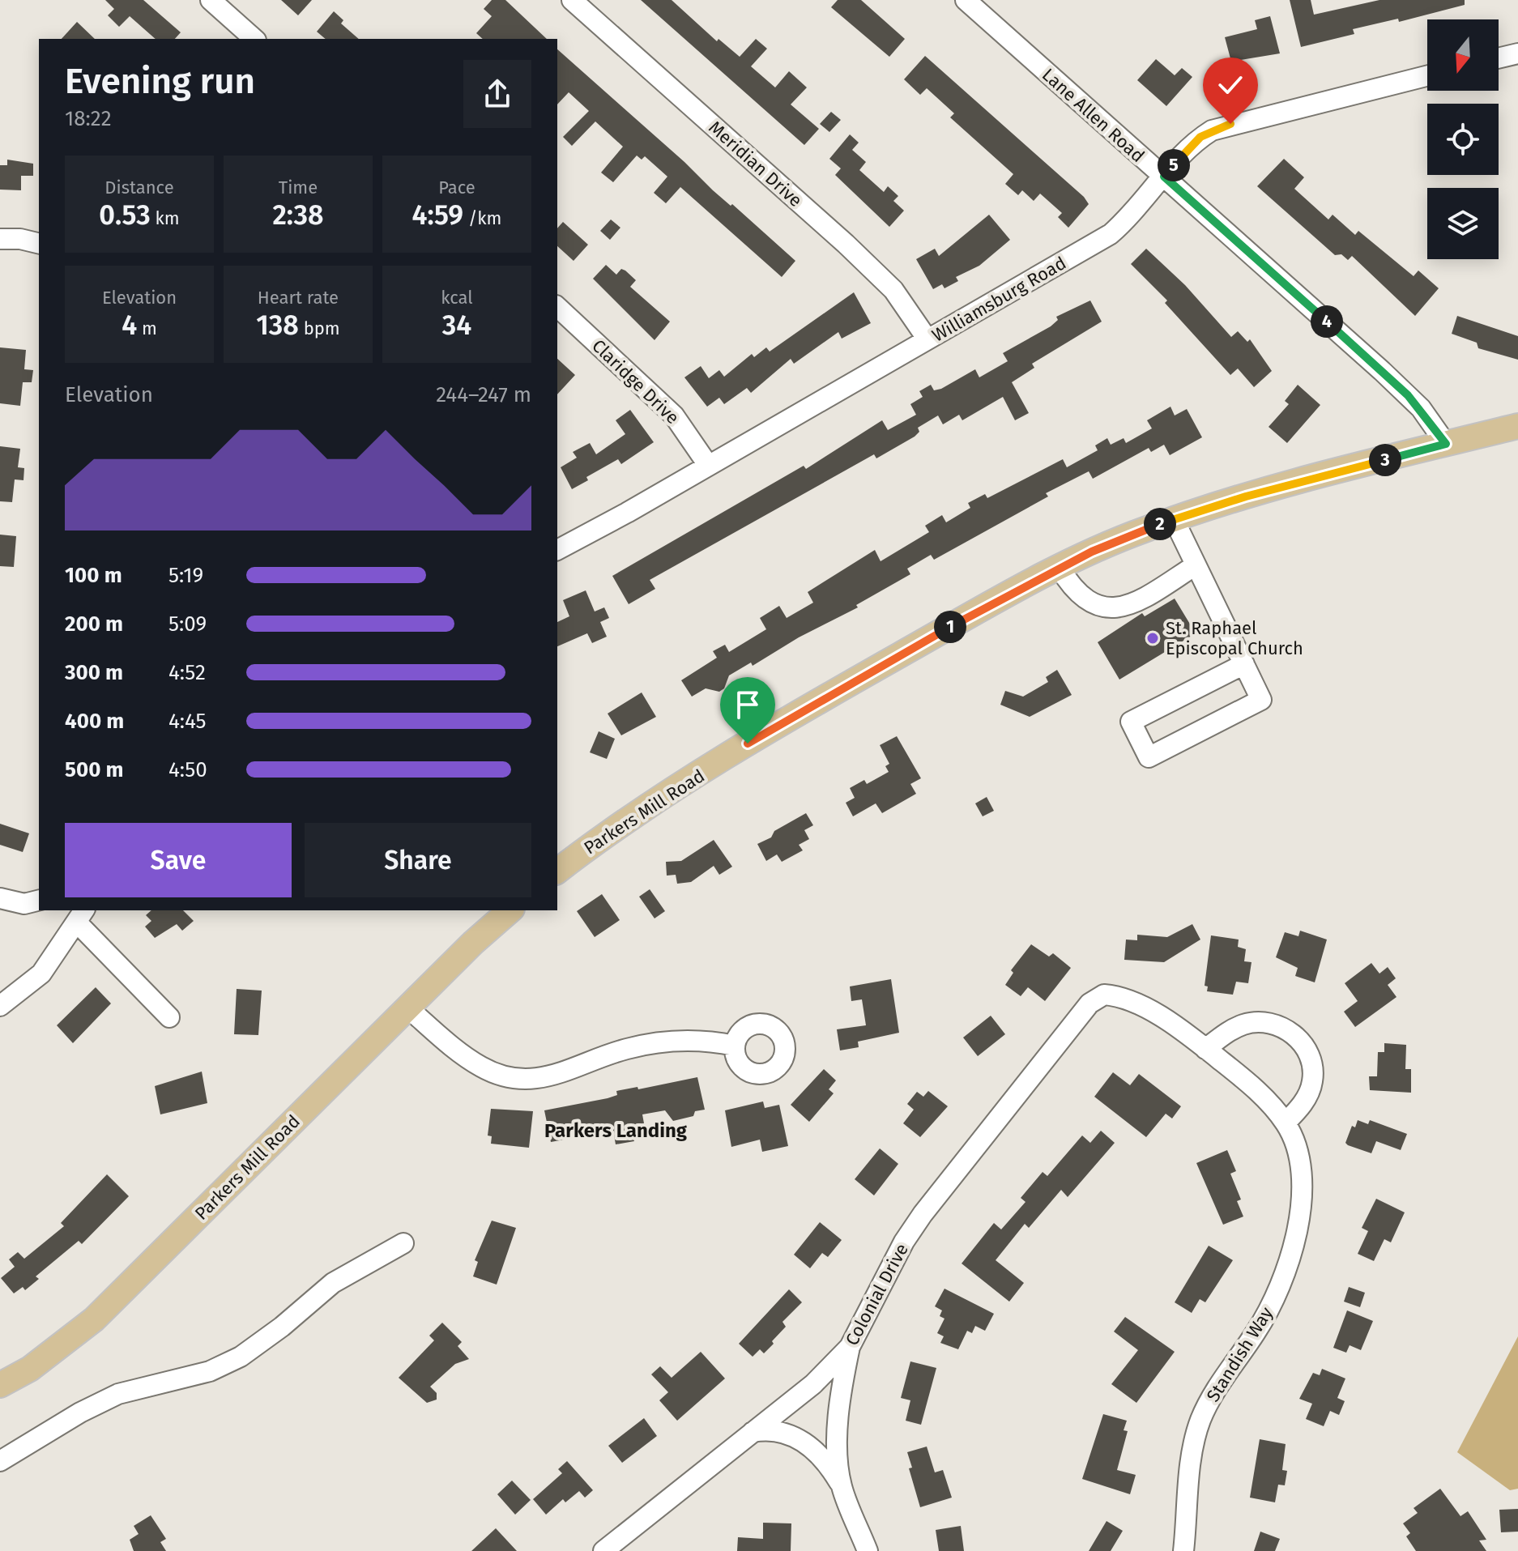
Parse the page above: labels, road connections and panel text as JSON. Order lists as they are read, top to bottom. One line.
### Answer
{"streets":{"main road":["Parkers Mill Road"],"street":["Lane Allen Road","Meridian Drive","Williamsburg Road","Claridge Drive","Colonial Drive","Standish Way"]},"crossings":[["Lane Allen Road","Williamsburg Road"],["Lane Allen Road","Parkers Mill Road"],["Meridian Drive","Williamsburg Road"],["Williamsburg Road","Claridge Drive"],["Colonial Drive","Standish Way"]],"districts":["Parkers Landing"],"places":["St. Raphael Episcopal Church"],"north":"bottom","page":{"heading":["Evening run","18:22"],"pins":["5","4","3","2","1"],"stats":[["Distance","0.53 km"],["Time","2:38"],["Pace","4:59 /km"],["Elevation","4 m"],["Heart rate","138 bpm"],["kcal","34"]],"chart":["Elevation","244–247 m"],"list":[{"name":"100 m","note":"5:19"},{"name":"200 m","note":"5:09"},{"name":"300 m","note":"4:52"},{"name":"400 m","note":"4:45"},{"name":"500 m","note":"4:50"}],"buttons":["Save","Share"]}}
